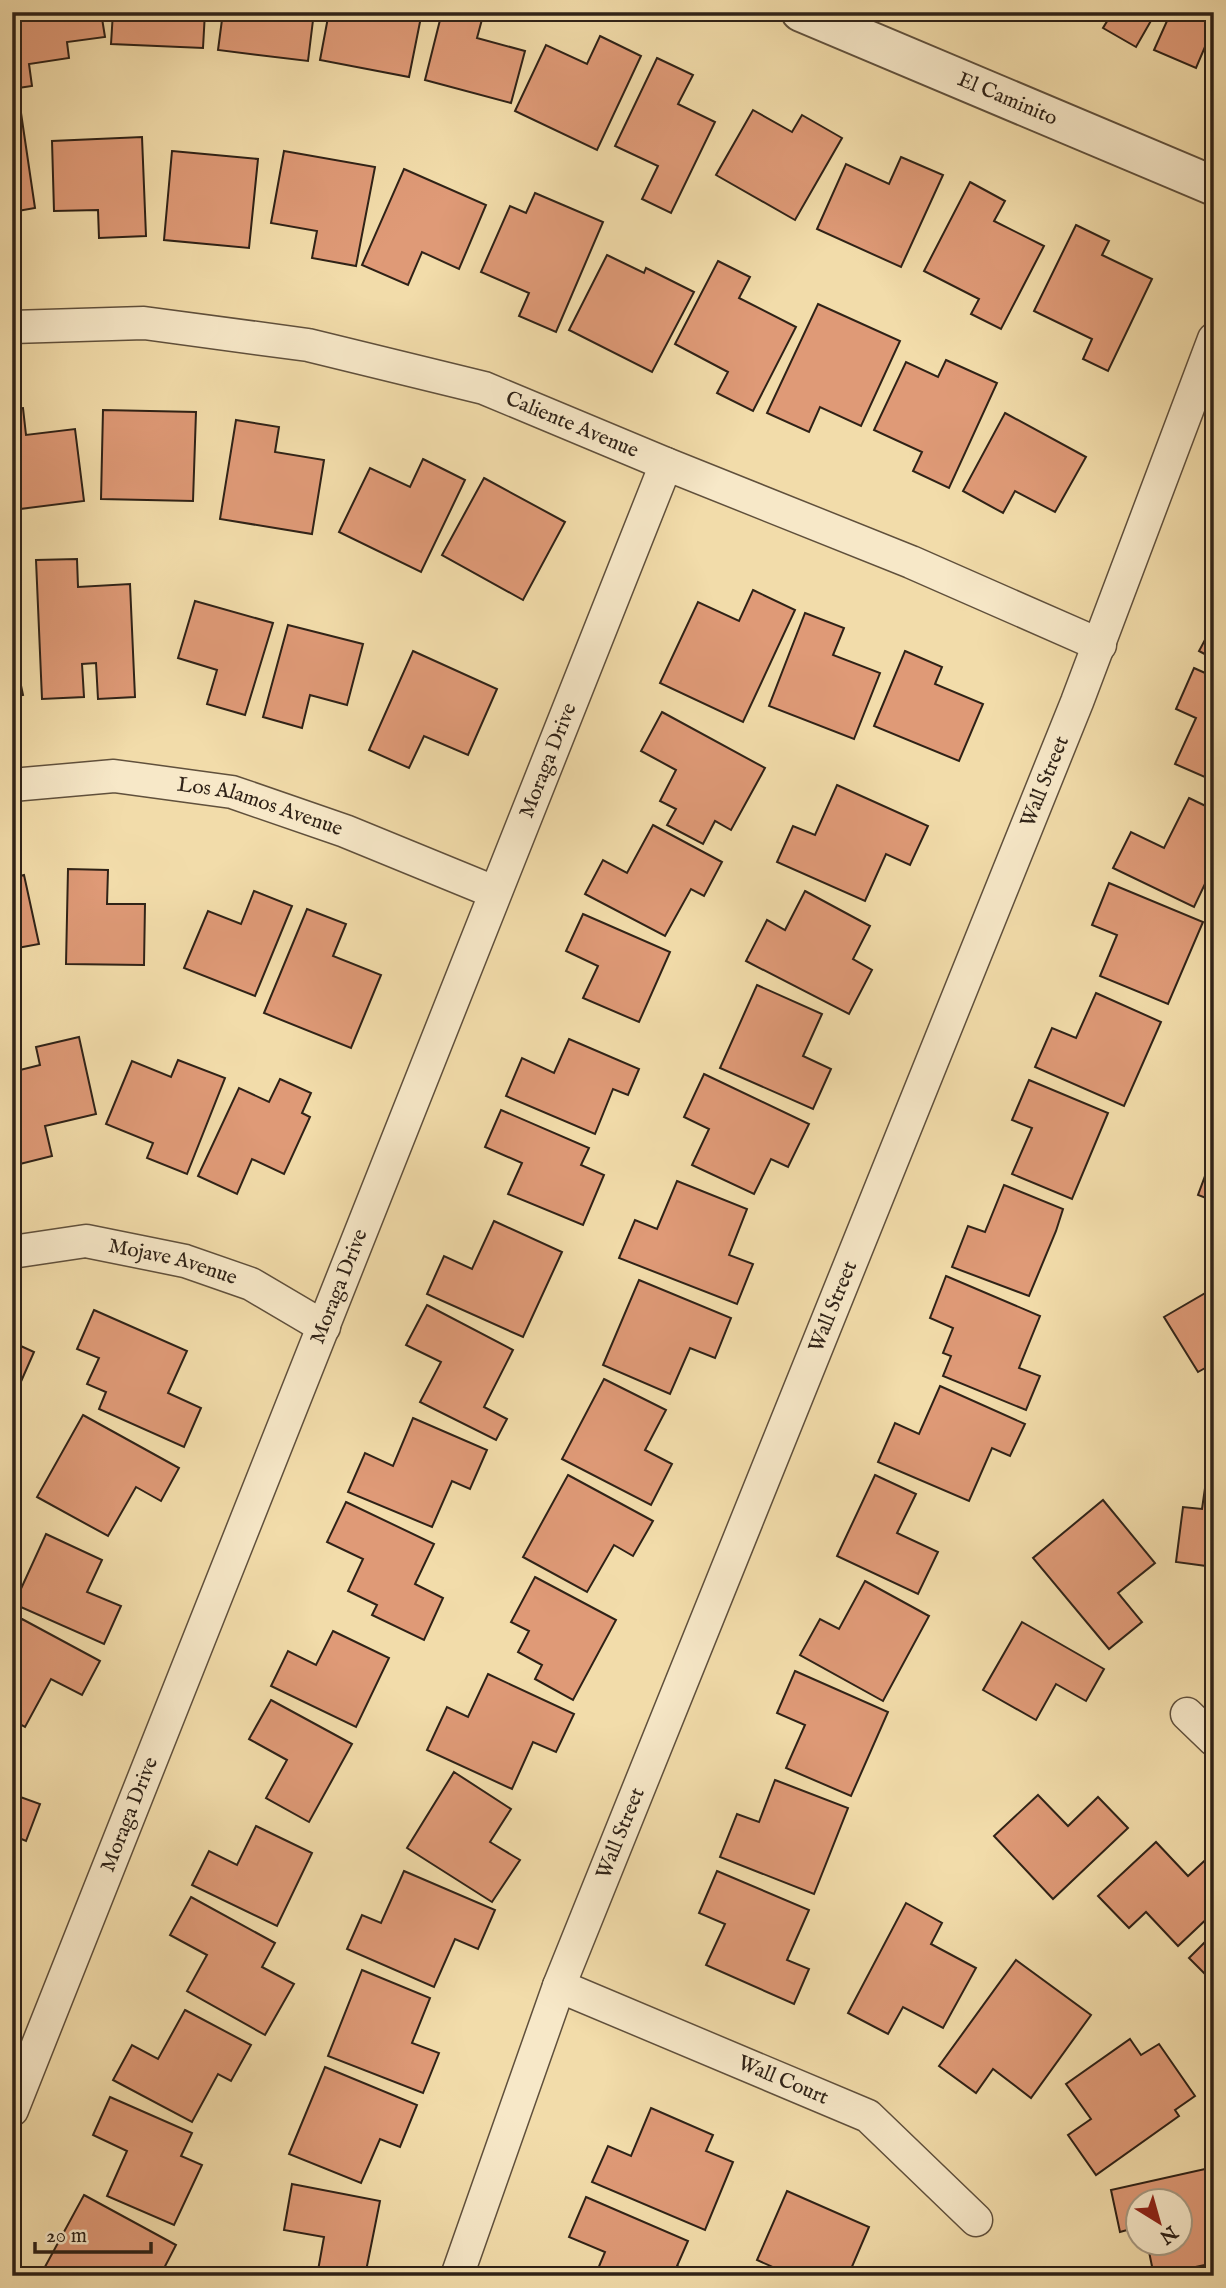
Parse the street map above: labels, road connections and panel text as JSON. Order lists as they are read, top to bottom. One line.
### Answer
{"streets":{"street":["El Caminito","Caliente Avenue","Moraga Drive","Wall Street","Los Alamos Avenue","Mojave Avenue","Wall Court"]},"crossings":[["Caliente Avenue","Moraga Drive"],["Caliente Avenue","Wall Street"],["Moraga Drive","Los Alamos Avenue"],["Moraga Drive","Mojave Avenue"],["Wall Street","Wall Court"]],"scale_bar":"20 m","north":"bottom right"}
